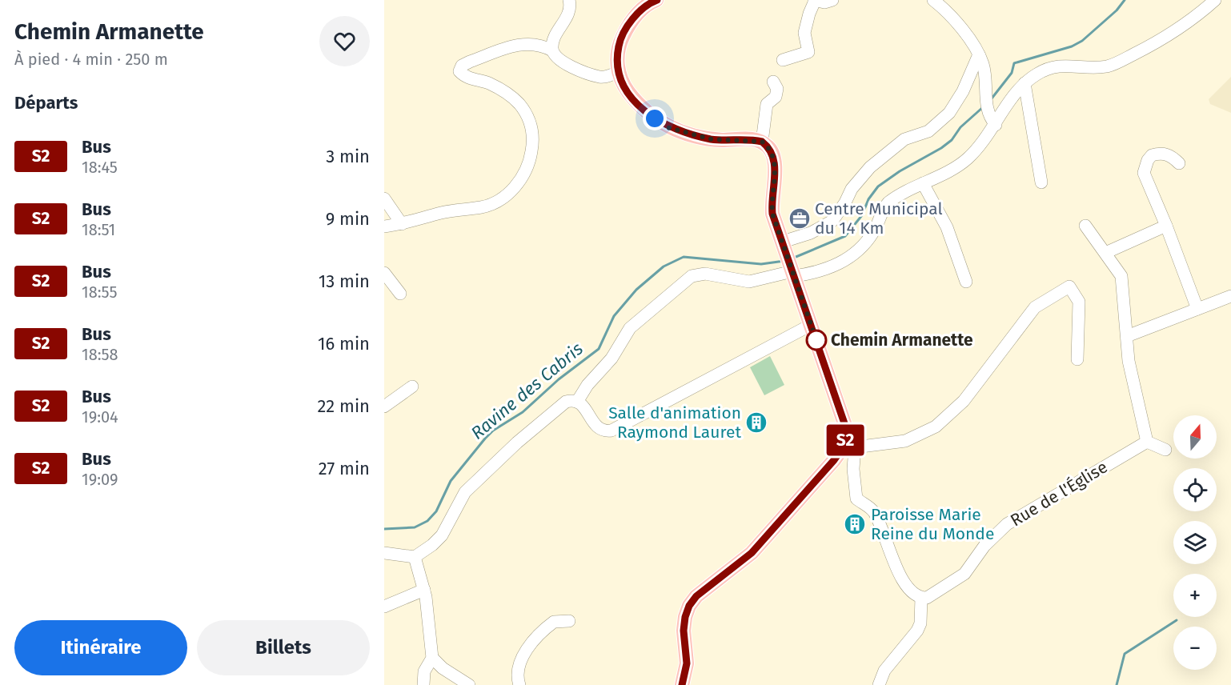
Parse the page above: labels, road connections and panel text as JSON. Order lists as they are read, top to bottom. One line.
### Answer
{"streets":{"street":["Rue de l'Église"]},"water":["Ravine des Cabris"],"places":{"office":["Centre Municipal du 14 Km"],"other":["Chemin Armanette"],"building":["Salle d'animation Raymond Lauret","Paroisse Marie Reine du Monde"]},"lines":["bus line S2"],"north":"top","page":{"heading":[["Chemin Armanette","À pied · 4 min · 250 m"],"Départs"],"on_map":"S2","list":[{"mark":"S2","name":"Bus","note":"18:45","value":"3 min"},{"mark":"S2","name":"Bus","note":"18:51","value":"9 min"},{"mark":"S2","name":"Bus","note":"18:55","value":"13 min"},{"mark":"S2","name":"Bus","note":"18:58","value":"16 min"},{"mark":"S2","name":"Bus","note":"19:04","value":"22 min"},{"mark":"S2","name":"Bus","note":"19:09","value":"27 min"}],"map_buttons":["+","−"],"buttons":["Itinéraire","Billets"]}}
